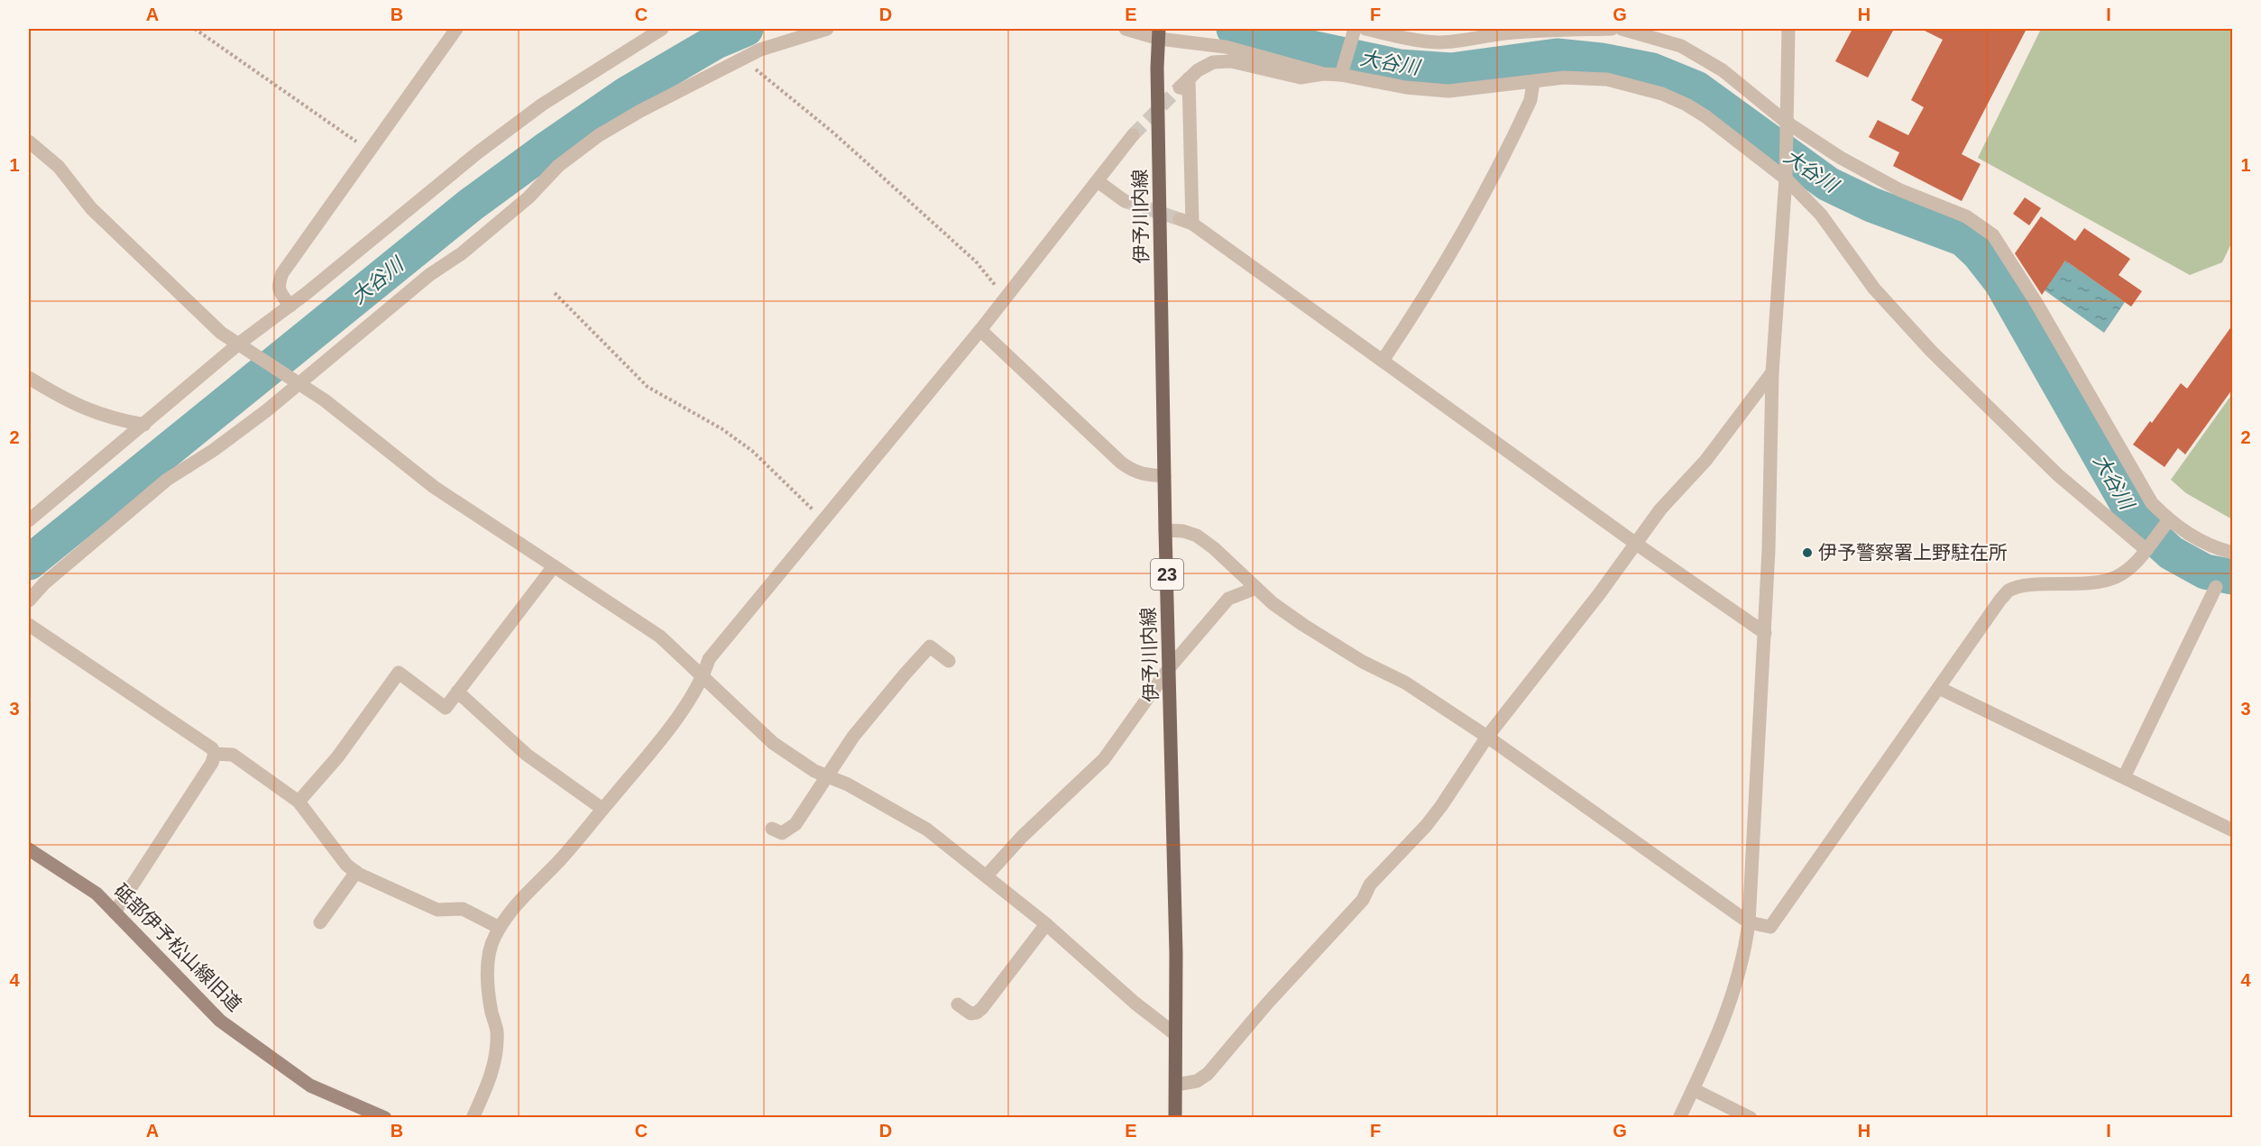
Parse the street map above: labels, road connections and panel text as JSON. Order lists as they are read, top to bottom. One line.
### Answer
{"streets":{"main road":["伊予川内線","23"],"street":["砥部伊予松山線旧道"]},"water":["大谷川"],"places":["伊予警察署上野駐在所"],"grid":{"columns":["A","B","C","D","E","F","G","H","I"],"rows":["1","2","3","4"]}}
